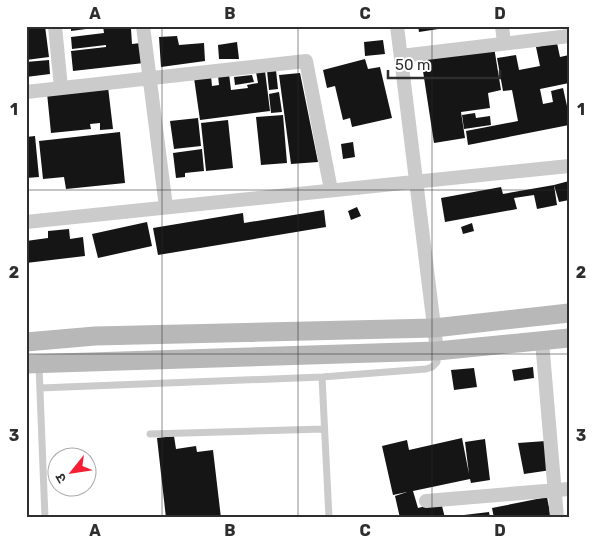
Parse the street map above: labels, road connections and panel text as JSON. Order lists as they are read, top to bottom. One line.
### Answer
{"scale_bar":"50 m","north":"bottom left","grid":{"columns":["A","B","C","D"],"rows":["1","2","3"]}}
